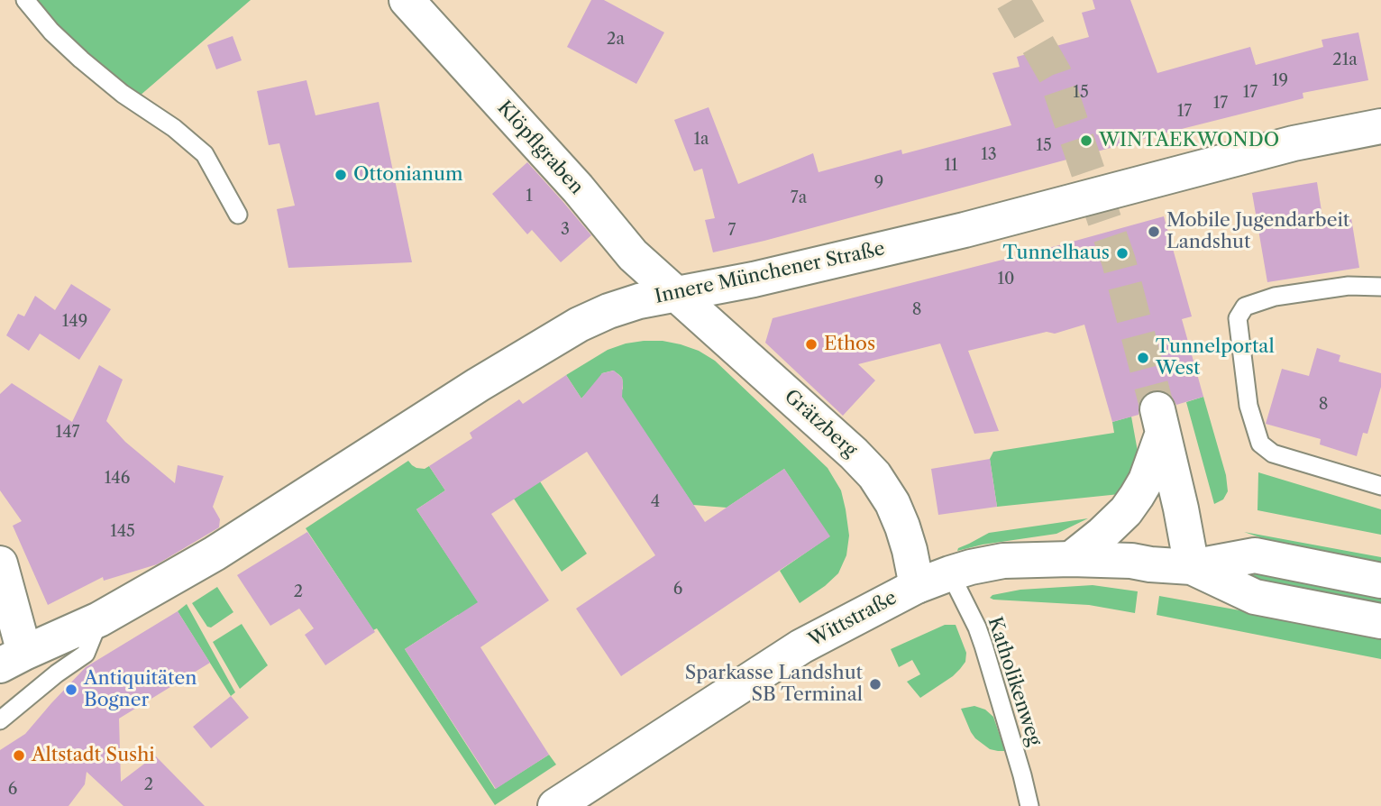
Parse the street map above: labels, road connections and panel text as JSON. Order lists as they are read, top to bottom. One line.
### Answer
{"streets":{"street":["Klöpflgraben","Innere Münchener Straße","Grätzberg","Wittstraße"],"lane":["Katholikenweg"]},"crossings":[["Klöpflgraben","Innere Münchener Straße"],["Klöpflgraben","Grätzberg"],["Innere Münchener Straße","Grätzberg"],["Grätzberg","Wittstraße"],["Wittstraße","Katholikenweg"]],"places":["WINTAEKWONDO","Ottonianum","Mobile Jugendarbeit Landshut","Tunnelhaus","Ethos","Tunnelportal West","Sparkasse Landshut SB Terminal","Antiquitäten Bogner","Altstadt Sushi"],"house_numbers":["2a","21a","19","15","17","17","17","1a","15","13","11","9","1","7a","3","7","10","8","149","8","147","146","4","145","6","2","2","6"]}
